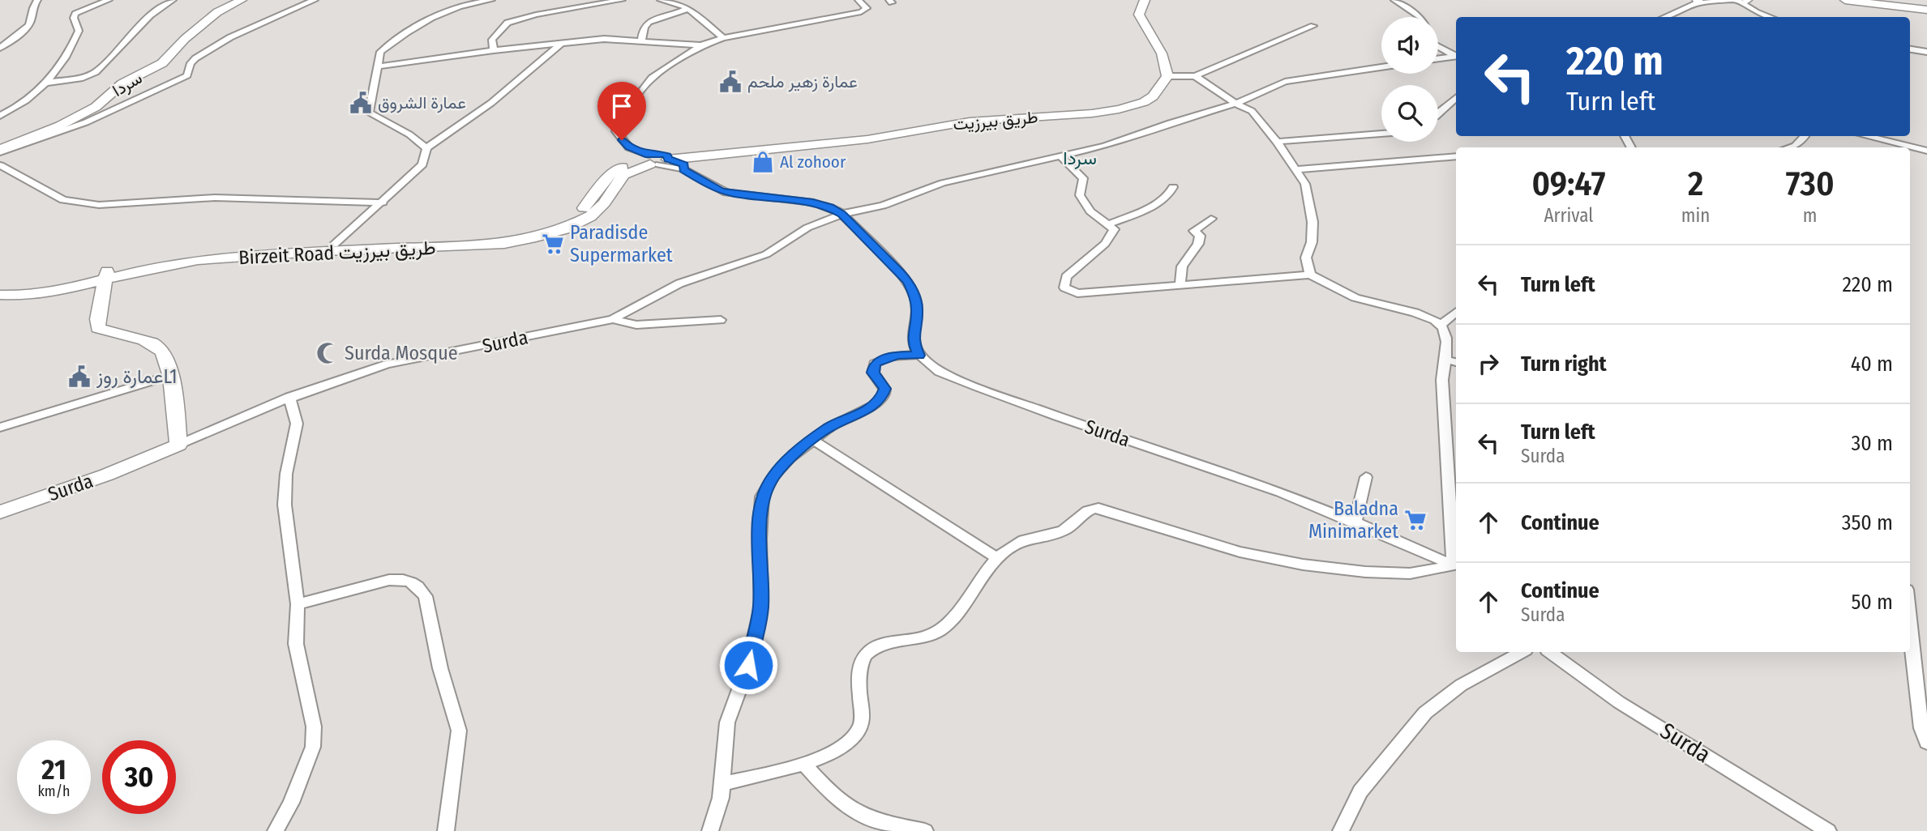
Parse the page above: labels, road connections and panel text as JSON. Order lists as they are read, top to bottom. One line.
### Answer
{"streets":{"main road":["سردا","طريق بيرزيت","Birzeit Road طريق بيرزيت","Surda"]},"crossings":[["طريق بيرزيت","Birzeit Road طريق بيرزيت"]],"districts":["سردا"],"places":{"public building":["عمارة زهير ملحم","عمارة الشروق","عمارة روزL1"],"shop":["Al zohoor"],"supermarket":["Paradisde Supermarket","Baladna Minimarket"],"mosque":["Surda Mosque"]},"page":{"turn":["220 m","Turn left"],"eta":["09:47","Arrival","2","min","730","m"],"list":[{"name":"Turn left","value":"220 m"},{"name":"Turn right","value":"40 m"},{"name":"Turn left","note":"Surda","value":"30 m"},{"name":"Continue","value":"350 m"},{"name":"Continue","note":"Surda","value":"50 m"}],"speed":"21 km/h","limit":"30"}}
